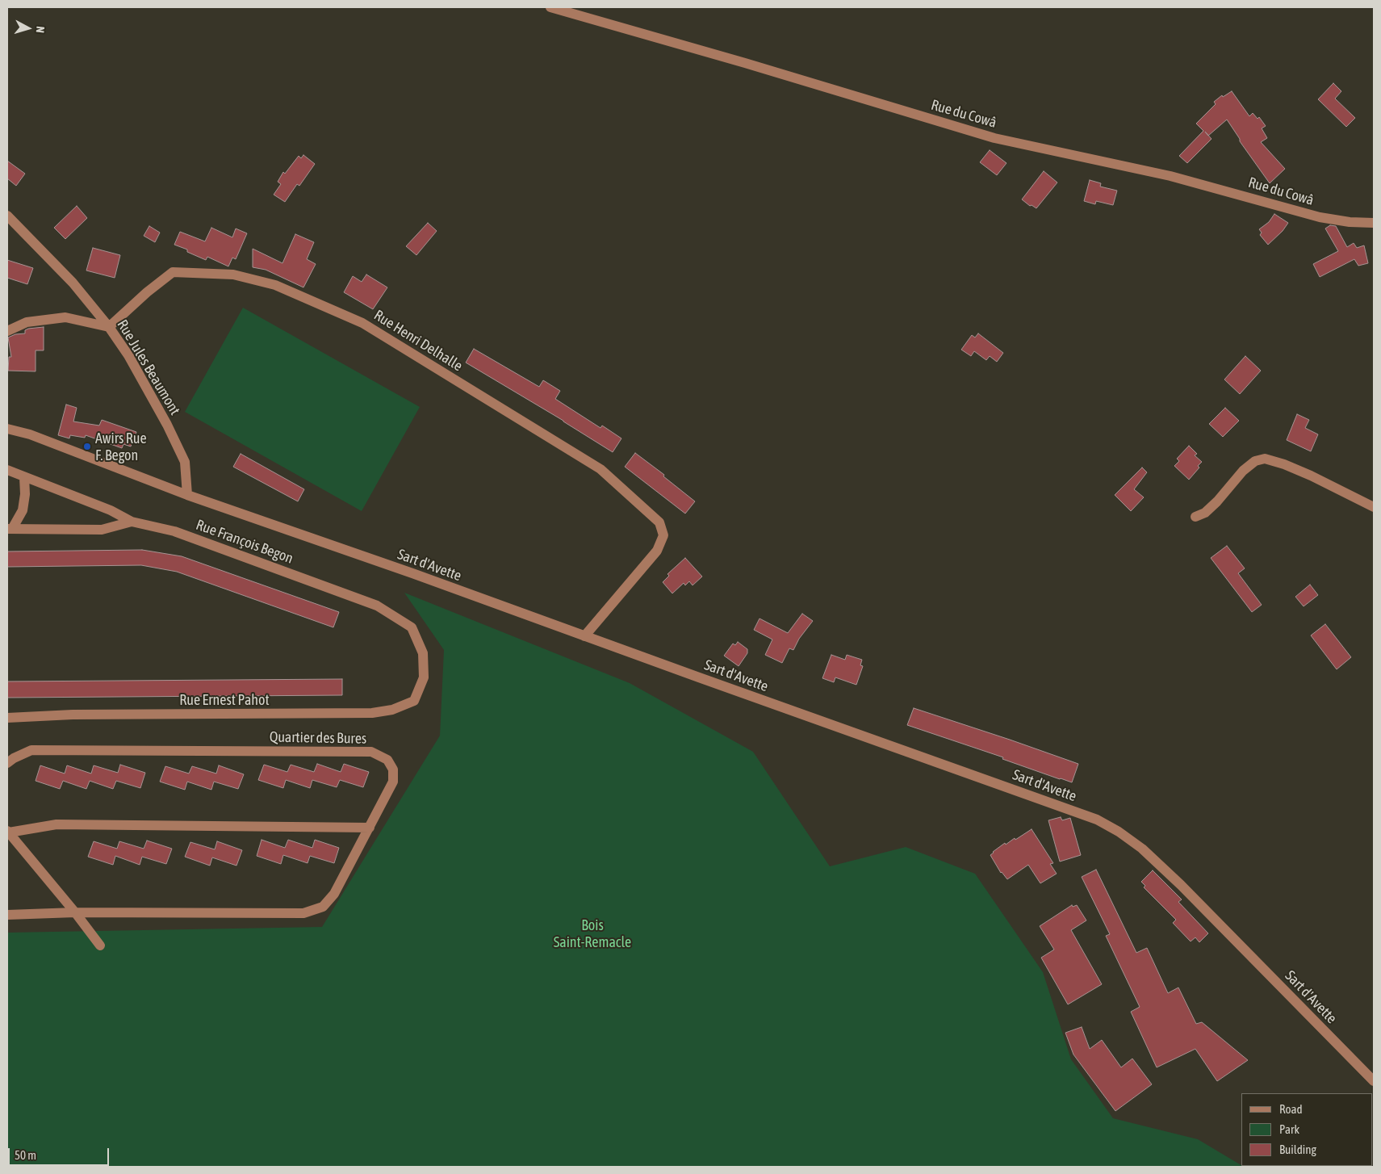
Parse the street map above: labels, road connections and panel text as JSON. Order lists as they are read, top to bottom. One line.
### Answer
{"streets":{"street":["Rue du Cowâ","Rue Henri Delhalle","Rue Jules Beaumont","Rue François Begon","Sart d'Avette","Rue Ernest Pahot","Quartier des Bures"]},"crossings":[["Rue Henri Delhalle","Rue Jules Beaumont"],["Rue Henri Delhalle","Sart d'Avette"],["Rue Jules Beaumont","Sart d'Avette"],["Rue François Begon","Rue Ernest Pahot"]],"parks":["Bois Saint-Remacle"],"places":["Awirs Rue F. Begon"],"legend":["Road","Park","Building"],"scale_bar":"50 m","north":"right"}
